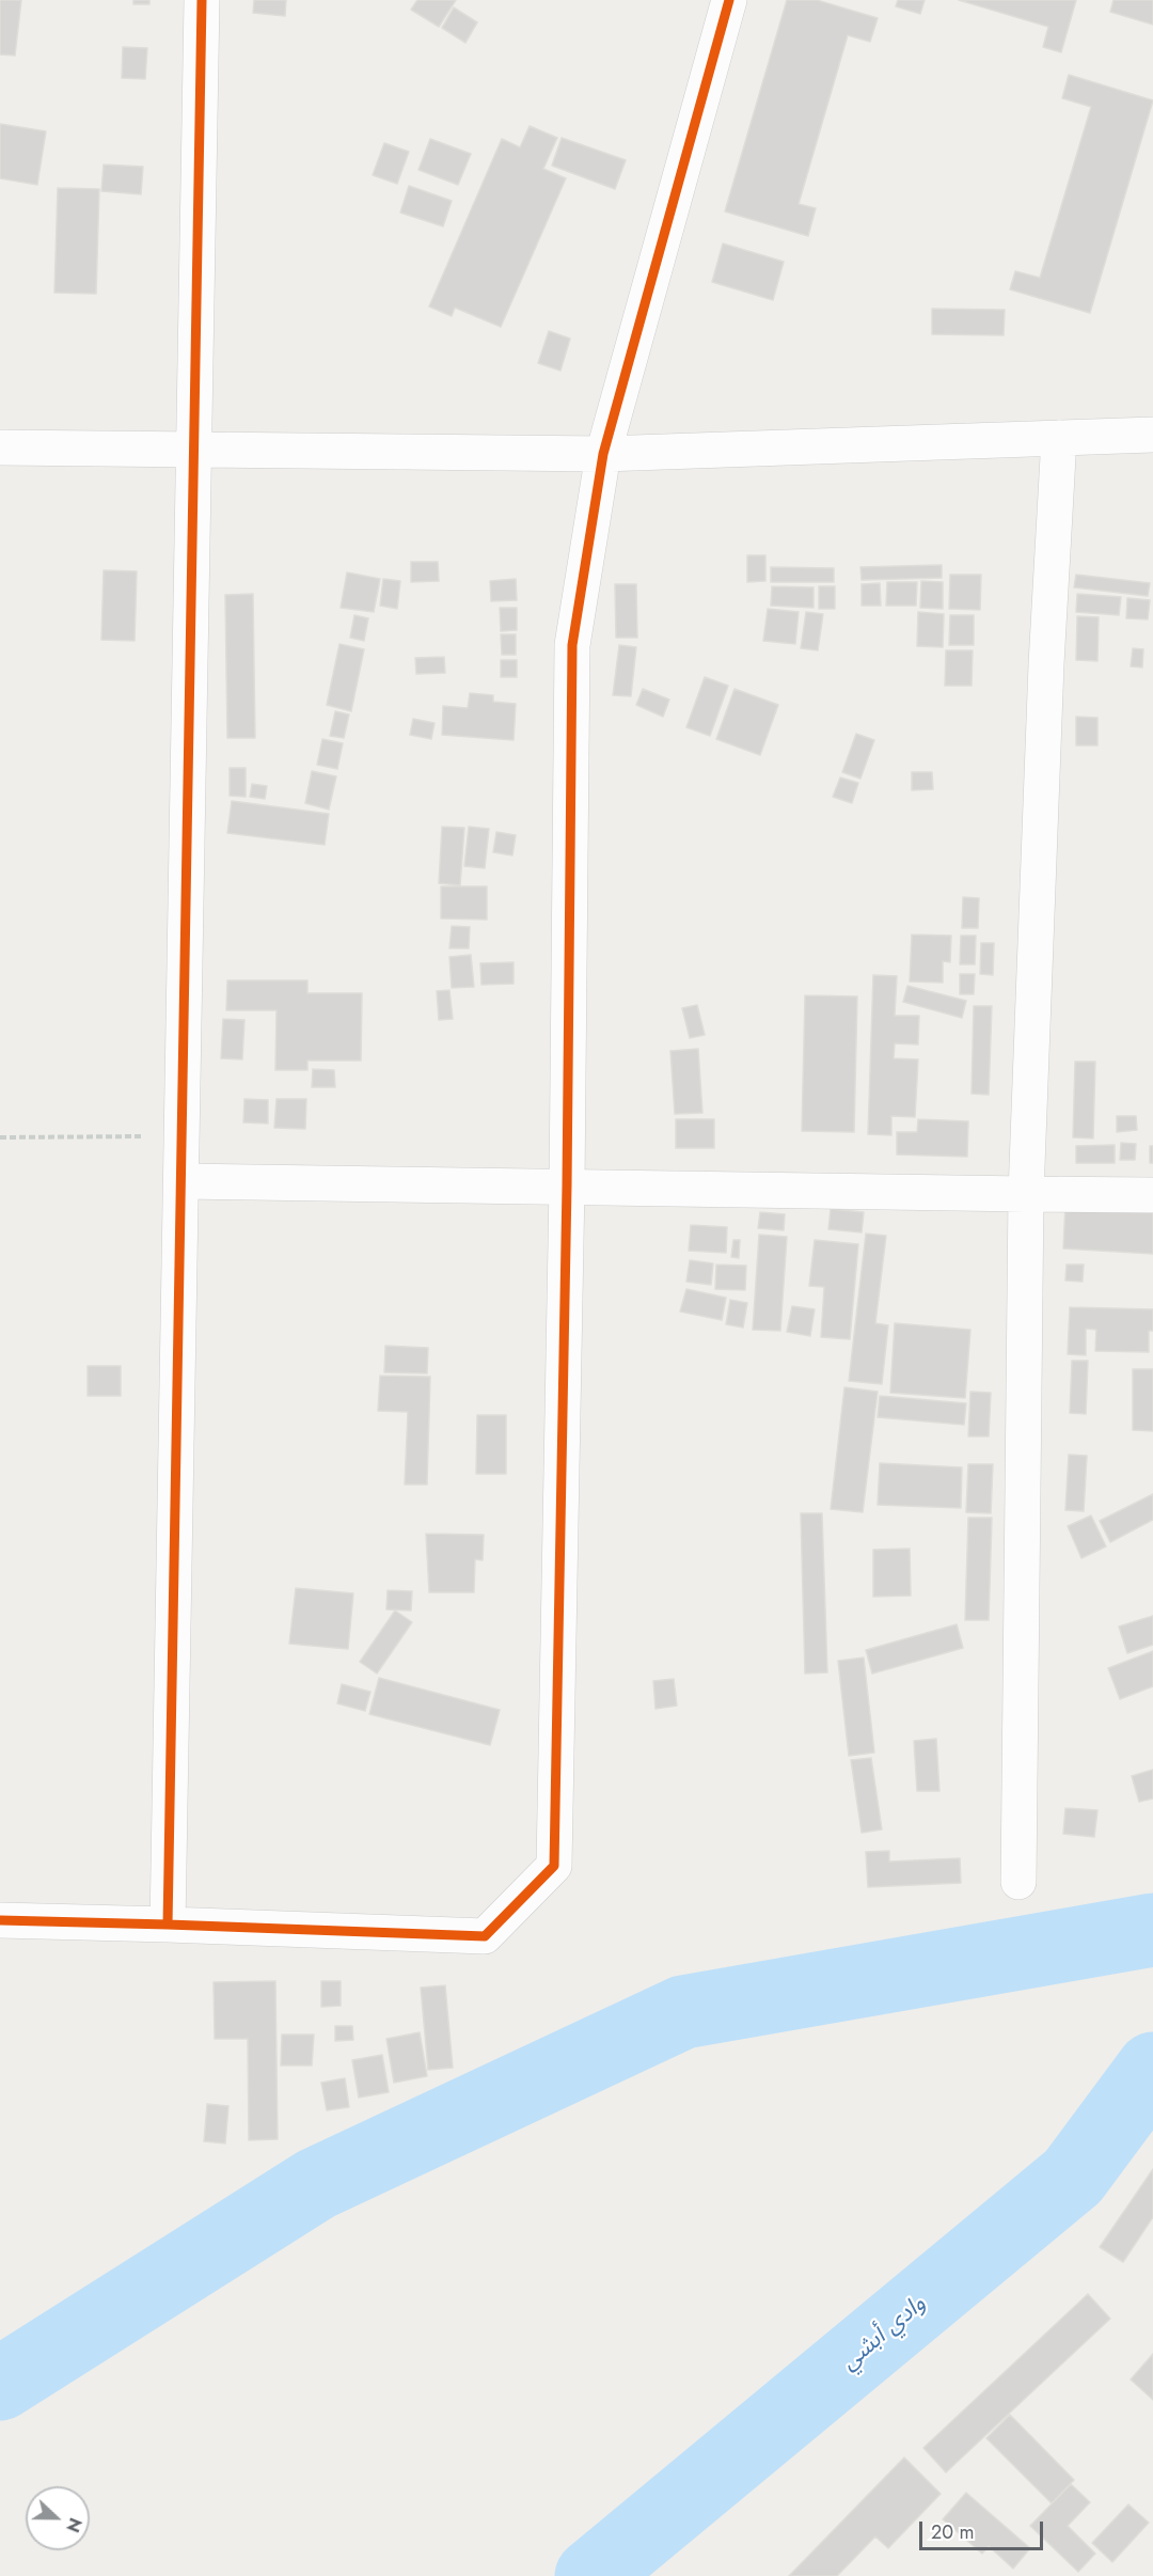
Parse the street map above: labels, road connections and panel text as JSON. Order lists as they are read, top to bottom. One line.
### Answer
{"water":["وادي أبشي"],"scale_bar":"20 m","north":"right"}
